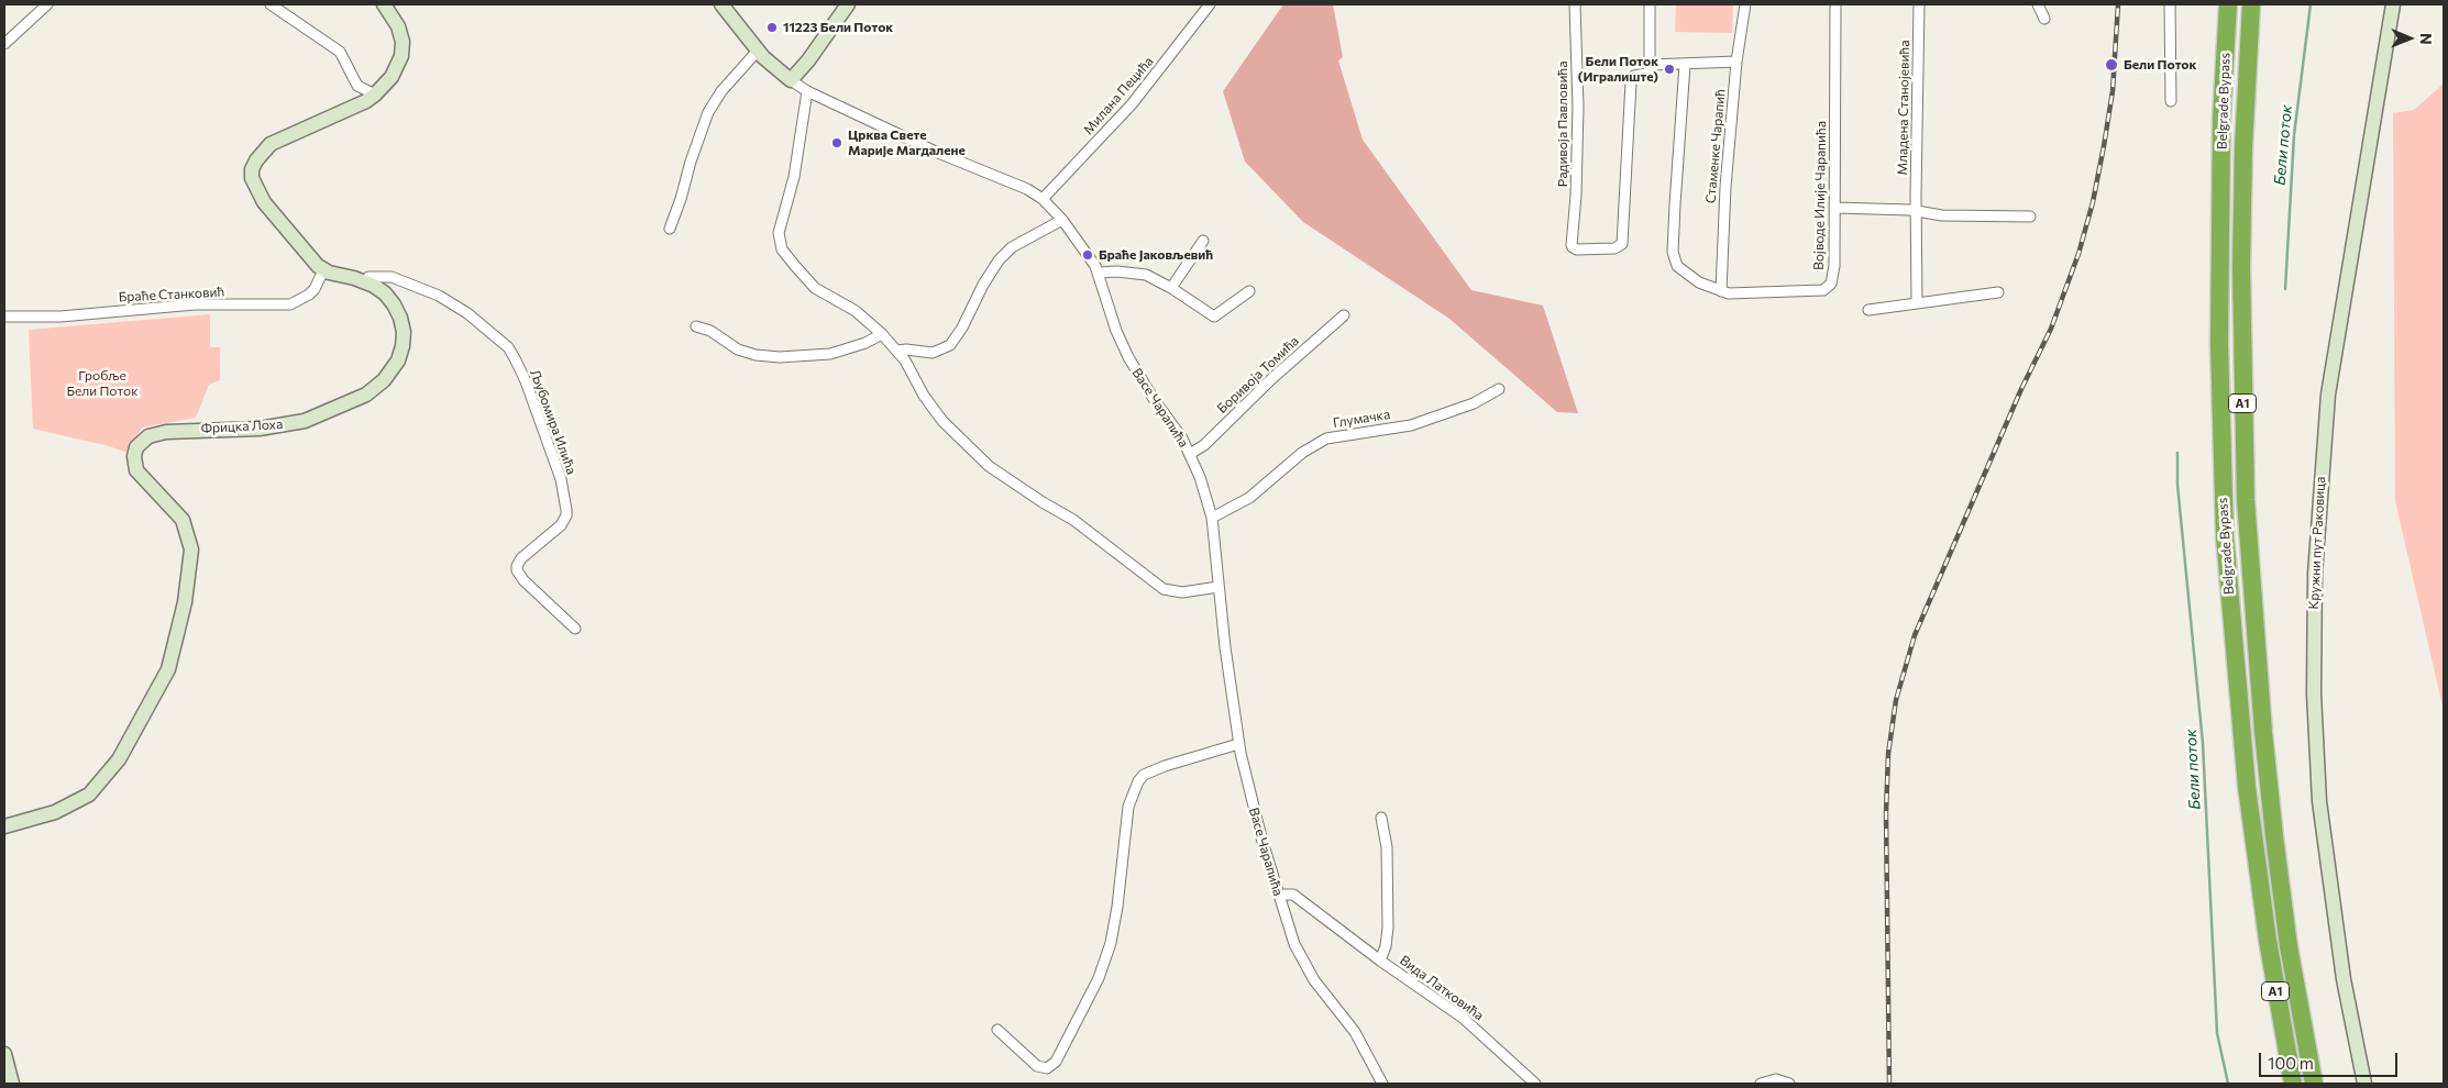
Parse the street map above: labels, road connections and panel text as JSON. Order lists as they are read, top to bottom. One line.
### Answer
{"streets":{"highway":["Belgrade Bypass","A1"],"street":["Милана Пецића","Младена Станојевића","Радивоја Павловића","Стаменке Чарапић","Војводе Илије Чарапића","Браће Станковић","Боривоја Томића","Васе Чарапића","Глумачка","Љубомира Илића","Фрицка Лоха","Кружни пут Раковица","Вида Латковића"]},"crossings":[["Милана Пецића","Васе Чарапића"],["Стаменке Чарапић","Војводе Илије Чарапића"],["Браће Станковић","Фрицка Лоха"],["Боривоја Томића","Васе Чарапића"],["Васе Чарапића","Глумачка"],["Васе Чарапића","Вида Латковића"],["Љубомира Илића","Фрицка Лоха"]],"water":["Бели поток"],"parks":["Гробље Бели Поток"],"places":["11223 Бели Поток","Бели Поток","Бели Поток (Игралиште)","Црква Свете Марије Магдалене","Браће Јаковљевић"],"scale_bar":"100 m","north":"right"}
